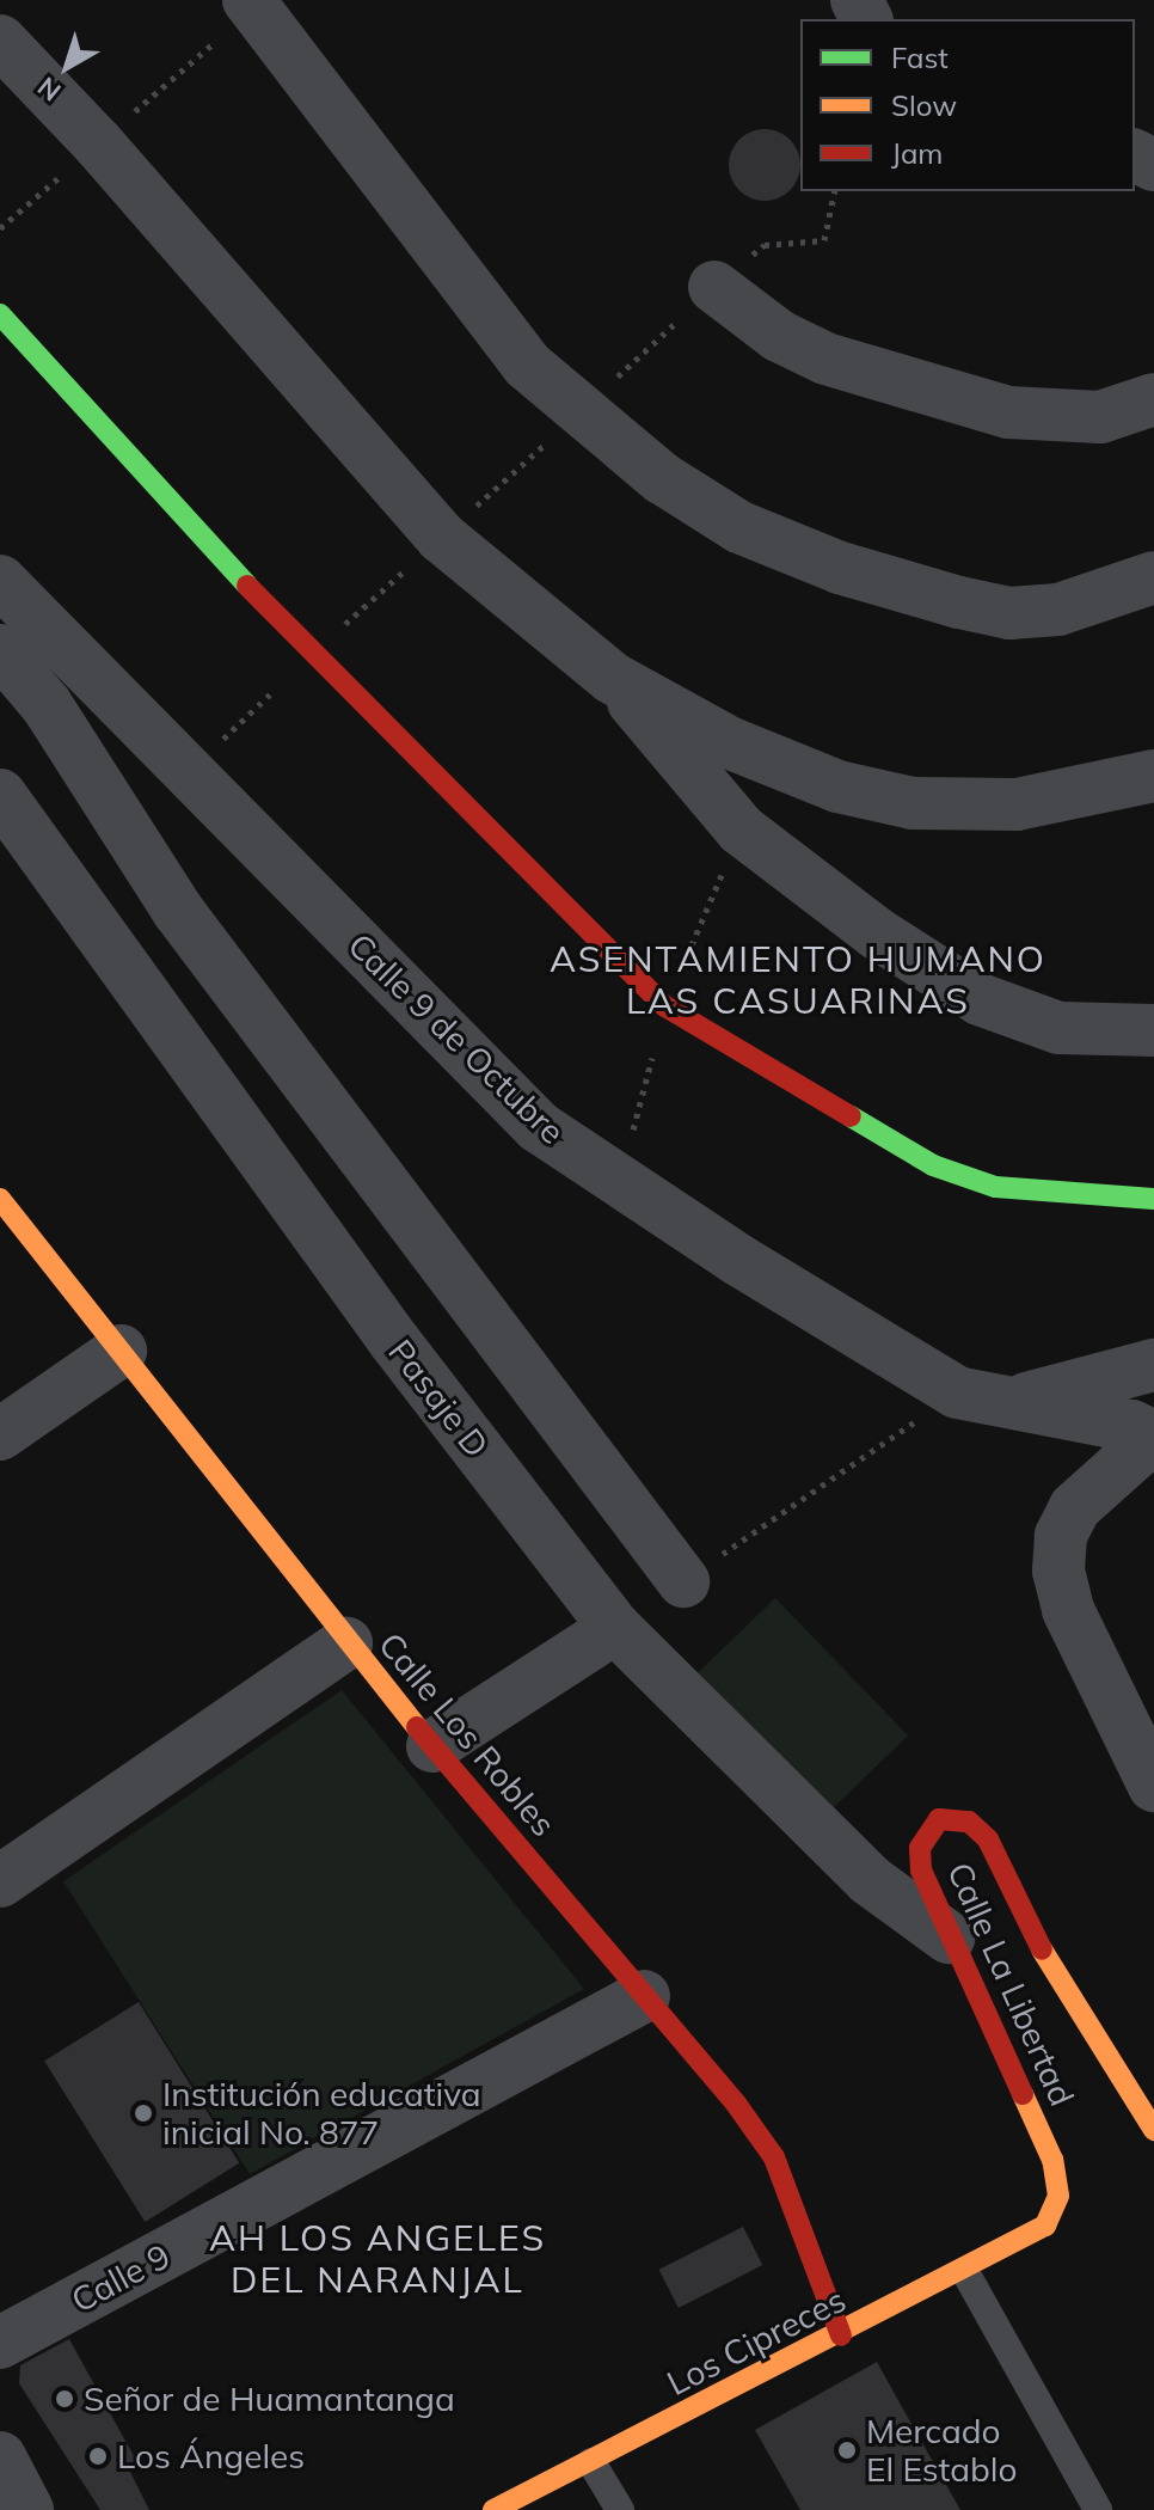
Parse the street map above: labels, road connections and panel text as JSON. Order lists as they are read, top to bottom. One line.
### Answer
{"streets":{"street":["Calle 9 de Octubre","Pasaje D","Calle Los Robles","Calle La Libertad","Calle 9","Los Cipreces"]},"crossings":[["Pasaje D","Calle La Libertad"],["Calle Los Robles","Calle 9"],["Calle Los Robles","Los Cipreces"],["Calle La Libertad","Los Cipreces"]],"districts":["ASENTAMIENTO HUMANO LAS CASUARINAS","AH LOS ANGELES DEL NARANJAL"],"places":["Institución educativa inicial No. 877","Señor de Huamantanga","Mercado El Establo","Los Ángeles"],"legend":["Fast","Slow","Jam"],"north":"bottom left"}
